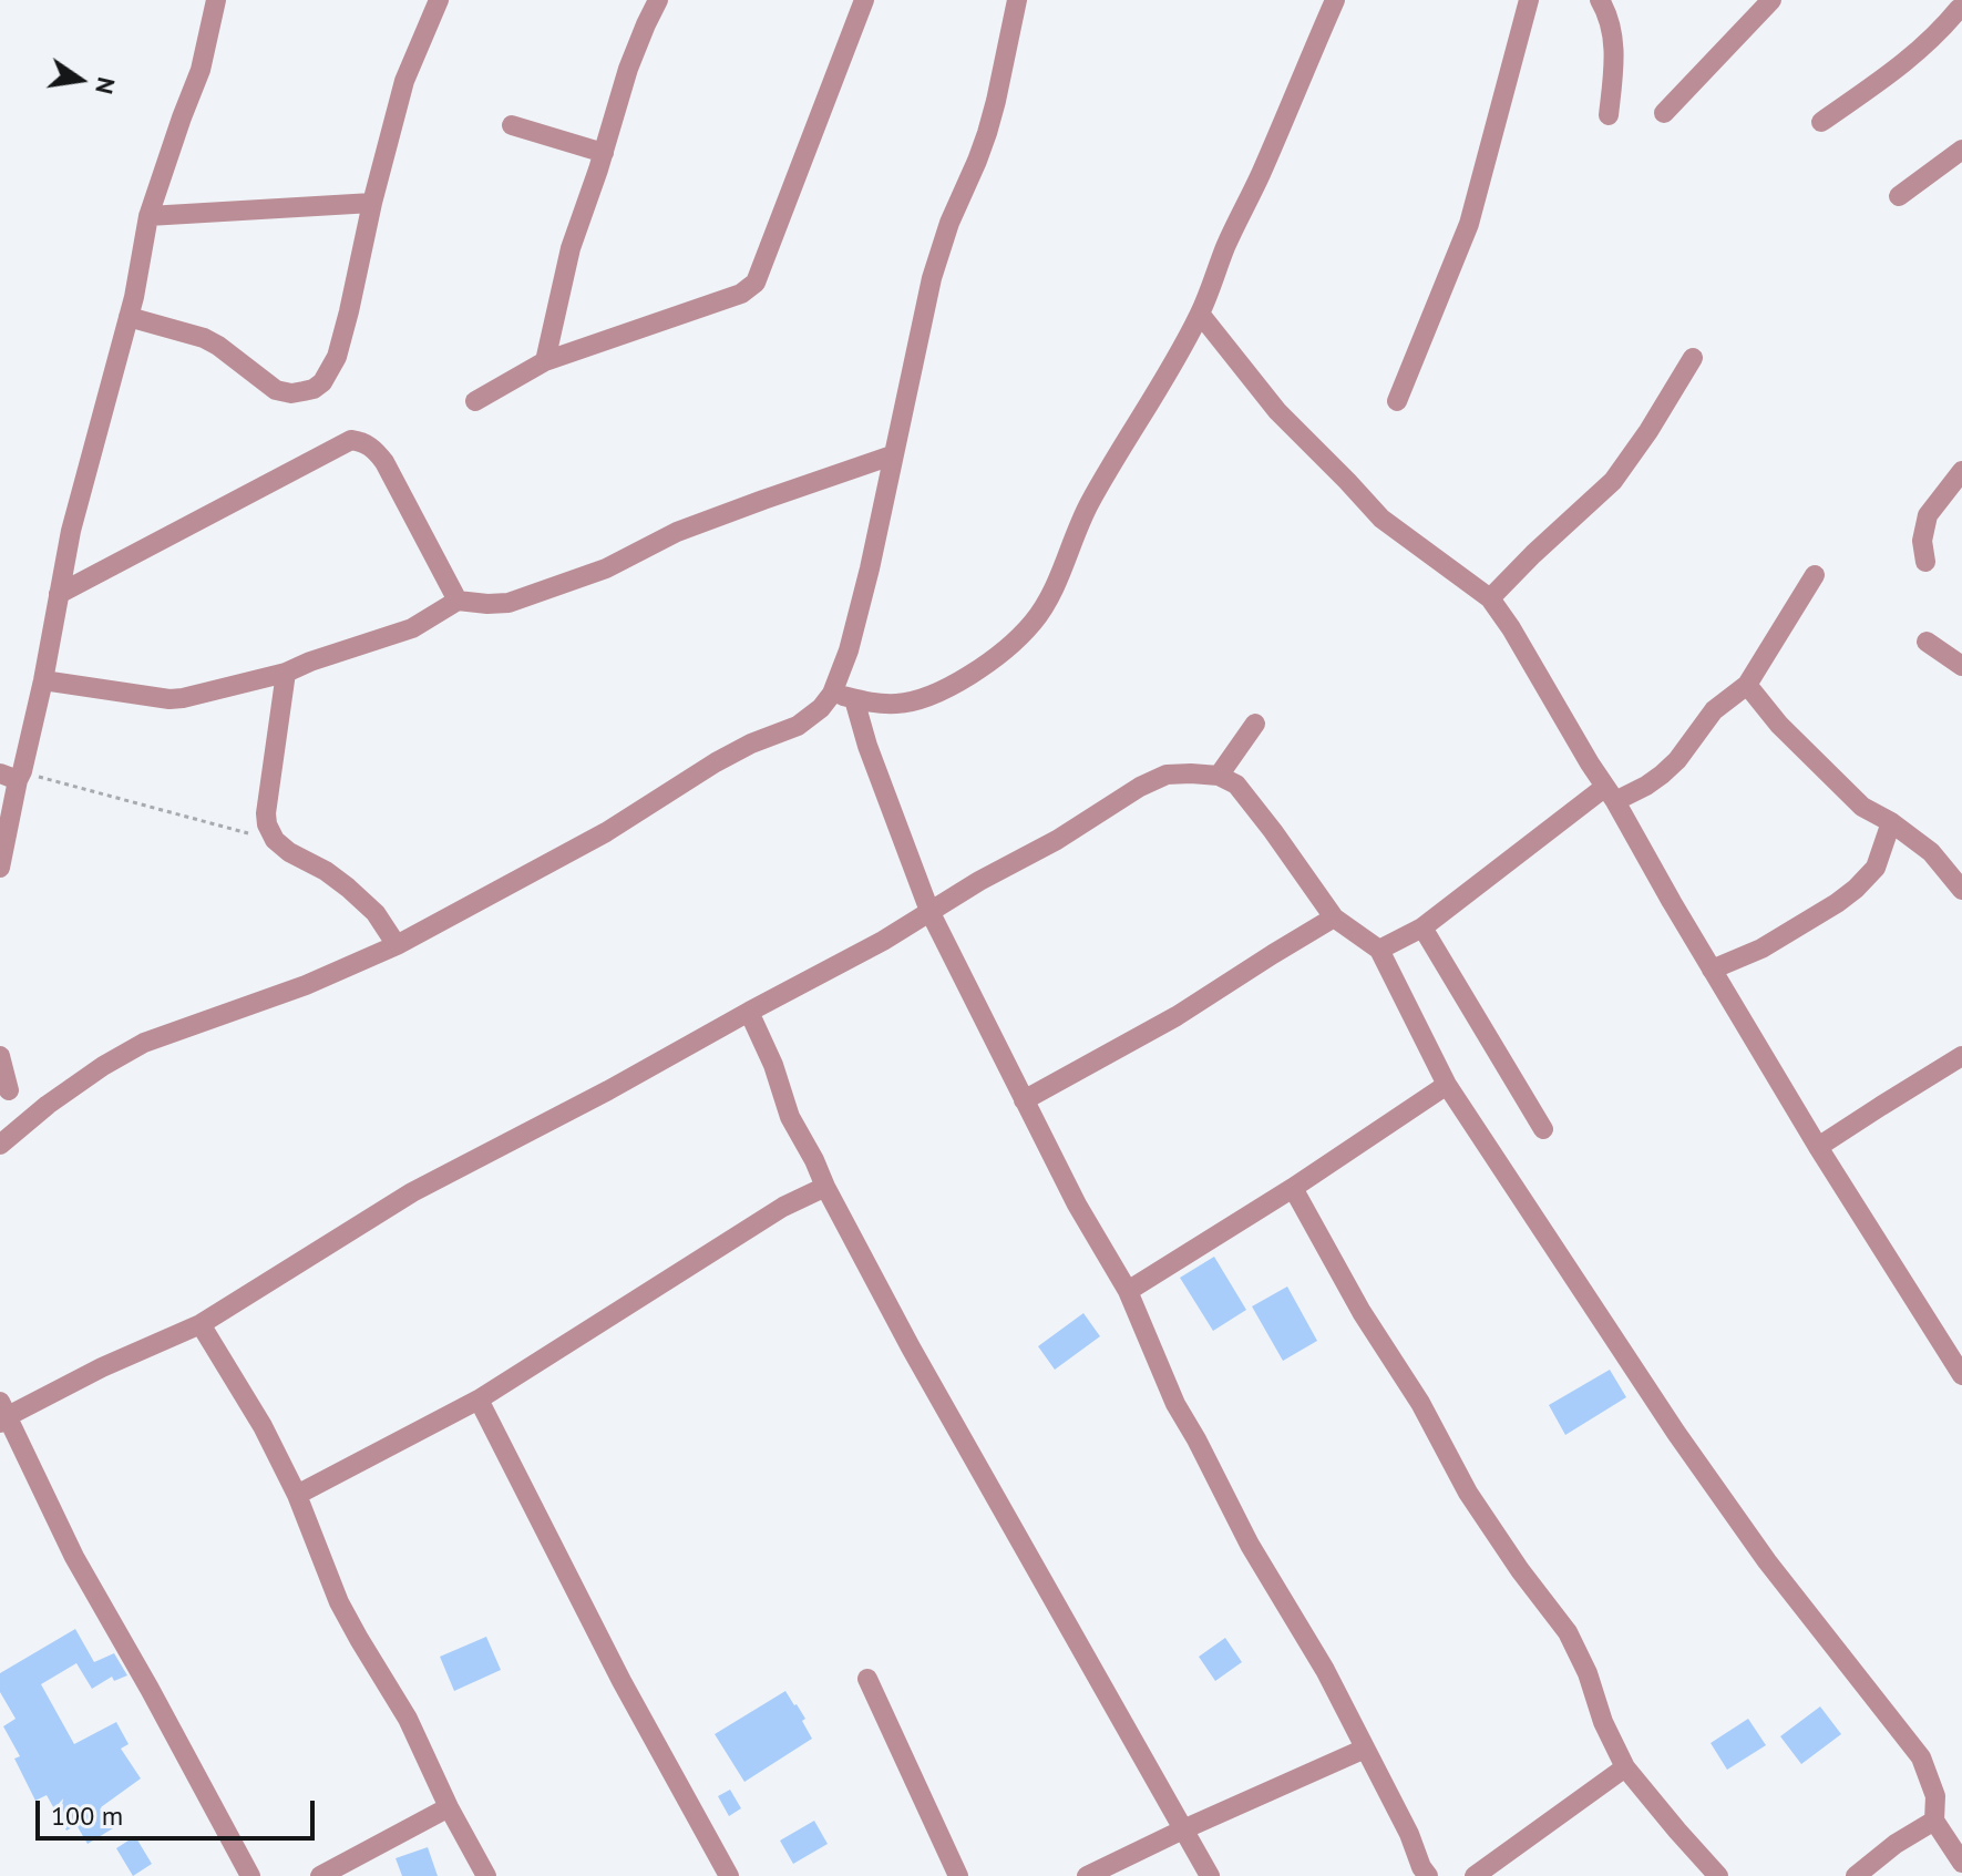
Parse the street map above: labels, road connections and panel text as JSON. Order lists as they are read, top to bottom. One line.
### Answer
{"scale_bar":"100 m","north":"right"}
